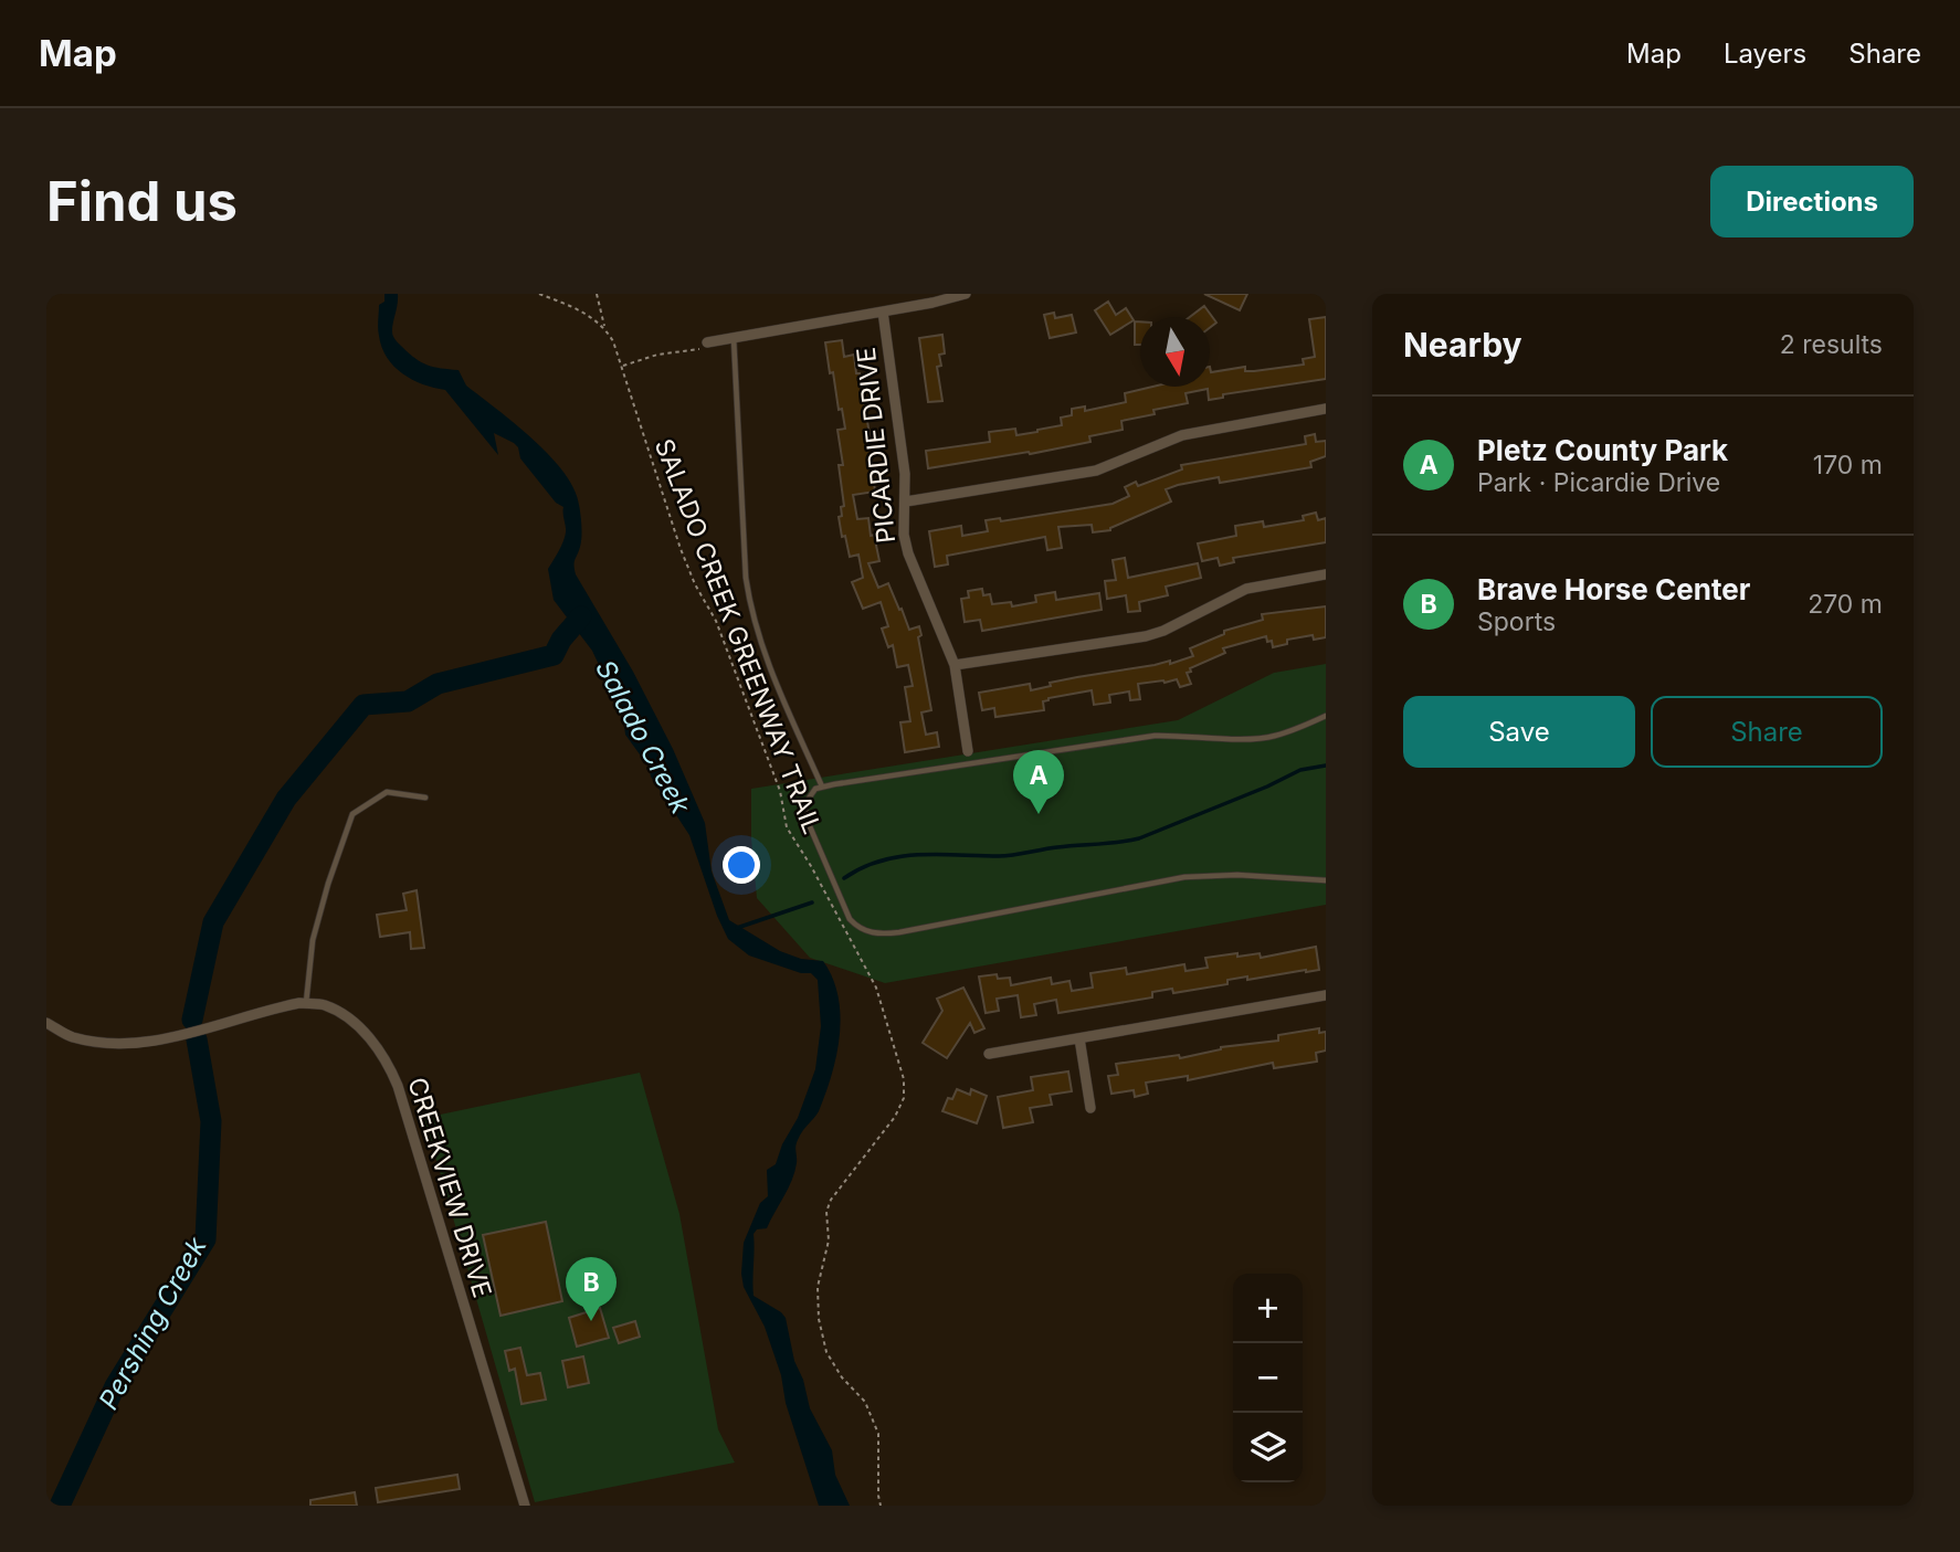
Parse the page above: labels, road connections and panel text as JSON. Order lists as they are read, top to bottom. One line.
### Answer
{"streets":{"street":["PICARDIE DRIVE","CREEKVIEW DRIVE"],"path":["SALADO CREEK GREENWAY TRAIL"]},"water":["Salado Creek","Pershing Creek"],"north":"bottom","page":{"header":"Map","nav":["Map","Layers","Share"],"buttons":["Directions",["Save","Share"]],"title":"Find us","heading":["Nearby","2 results"],"list":[{"mark":"A","name":"Pletz County Park","note":"Park · Picardie Drive","value":"170 m"},{"mark":"B","name":"Brave Horse Center","note":"Sports","value":"270 m"}],"pins":["A","B"],"map_buttons":["+","−"]}}
